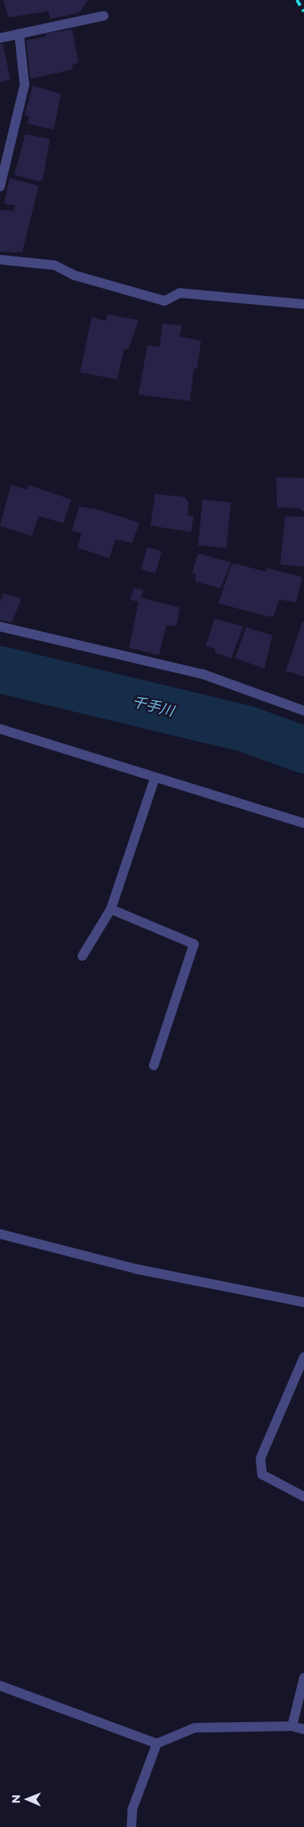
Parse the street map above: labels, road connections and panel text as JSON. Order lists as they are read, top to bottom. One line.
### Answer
{"water":["千手川"],"north":"left"}
